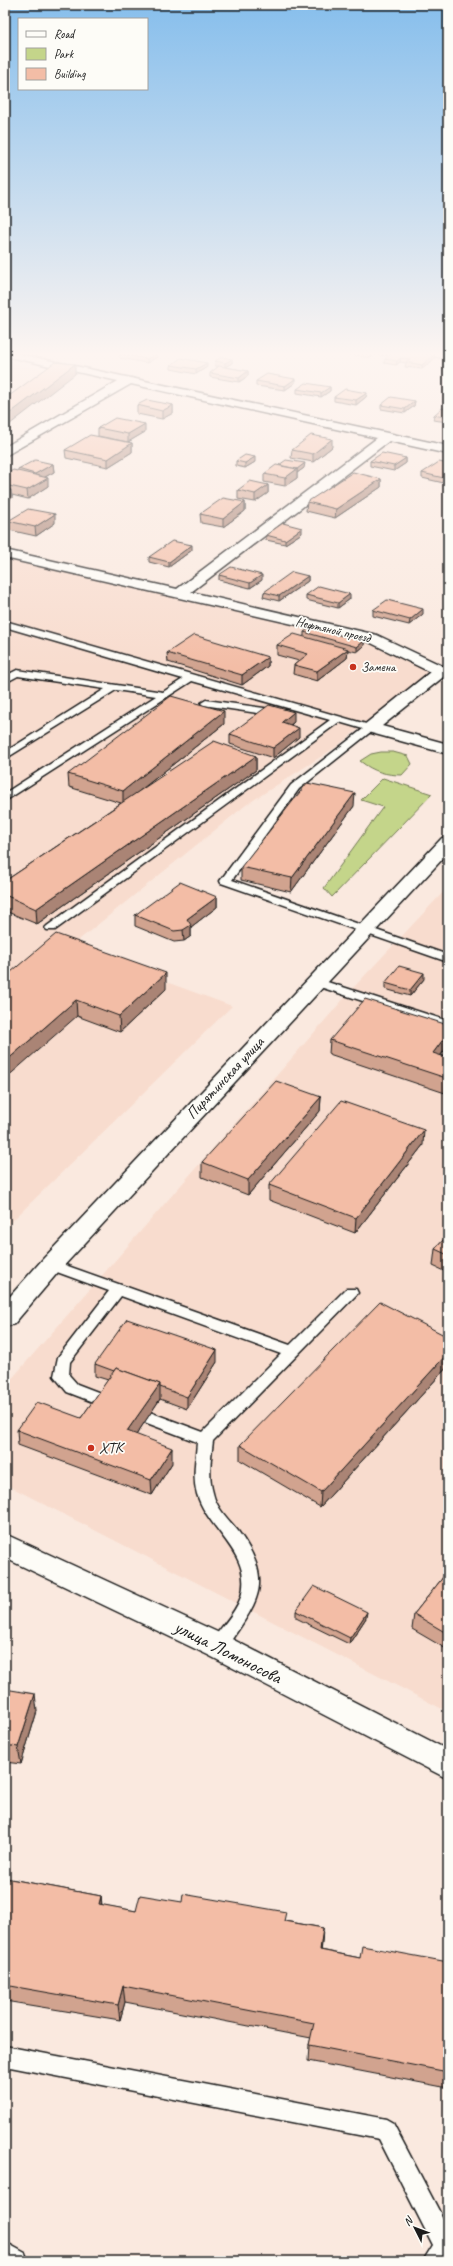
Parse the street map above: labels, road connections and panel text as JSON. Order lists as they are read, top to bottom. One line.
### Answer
{"streets":{"street":["Нефтяной проезд","Пирятинская улица","улица Ломоносова"]},"places":["Замена","ХТК"],"legend":["Road","Park","Building"],"north":"top left"}
